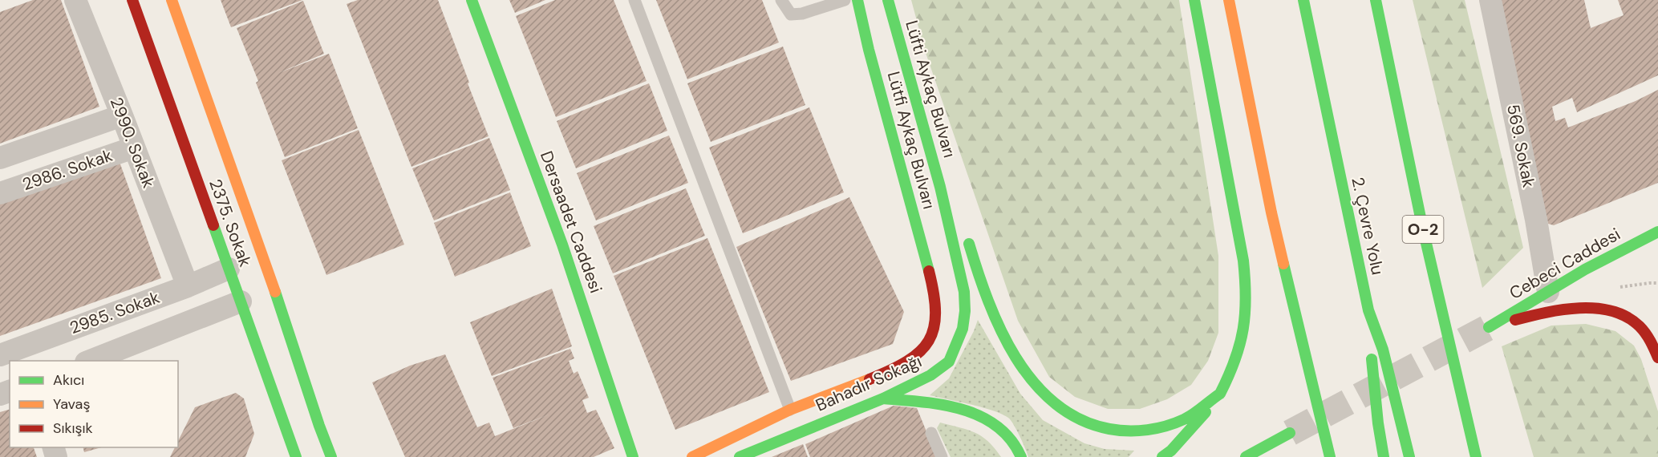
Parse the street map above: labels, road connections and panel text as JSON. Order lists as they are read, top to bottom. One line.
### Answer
{"streets":{"main road":["Lüfti Aykaç Bulvarı","Lütfi Aykaç Bulvarı","Dersaadet Caddesi","2375. Sokak","2. Çevre Yolu","O-2","Cebeci Caddesi","Bahadır Sokağı"],"street":["2990. Sokak","569. Sokak","2986. Sokak","2985. Sokak"]},"crossings":[["Lüfti Aykaç Bulvarı","Bahadır Sokağı"],["Lütfi Aykaç Bulvarı","Bahadır Sokağı"],["2990. Sokak","2986. Sokak"],["2990. Sokak","2985. Sokak"],["569. Sokak","Cebeci Caddesi"],["2375. Sokak","2985. Sokak"]],"legend":["Akıcı","Yavaş","Sıkışık"]}
